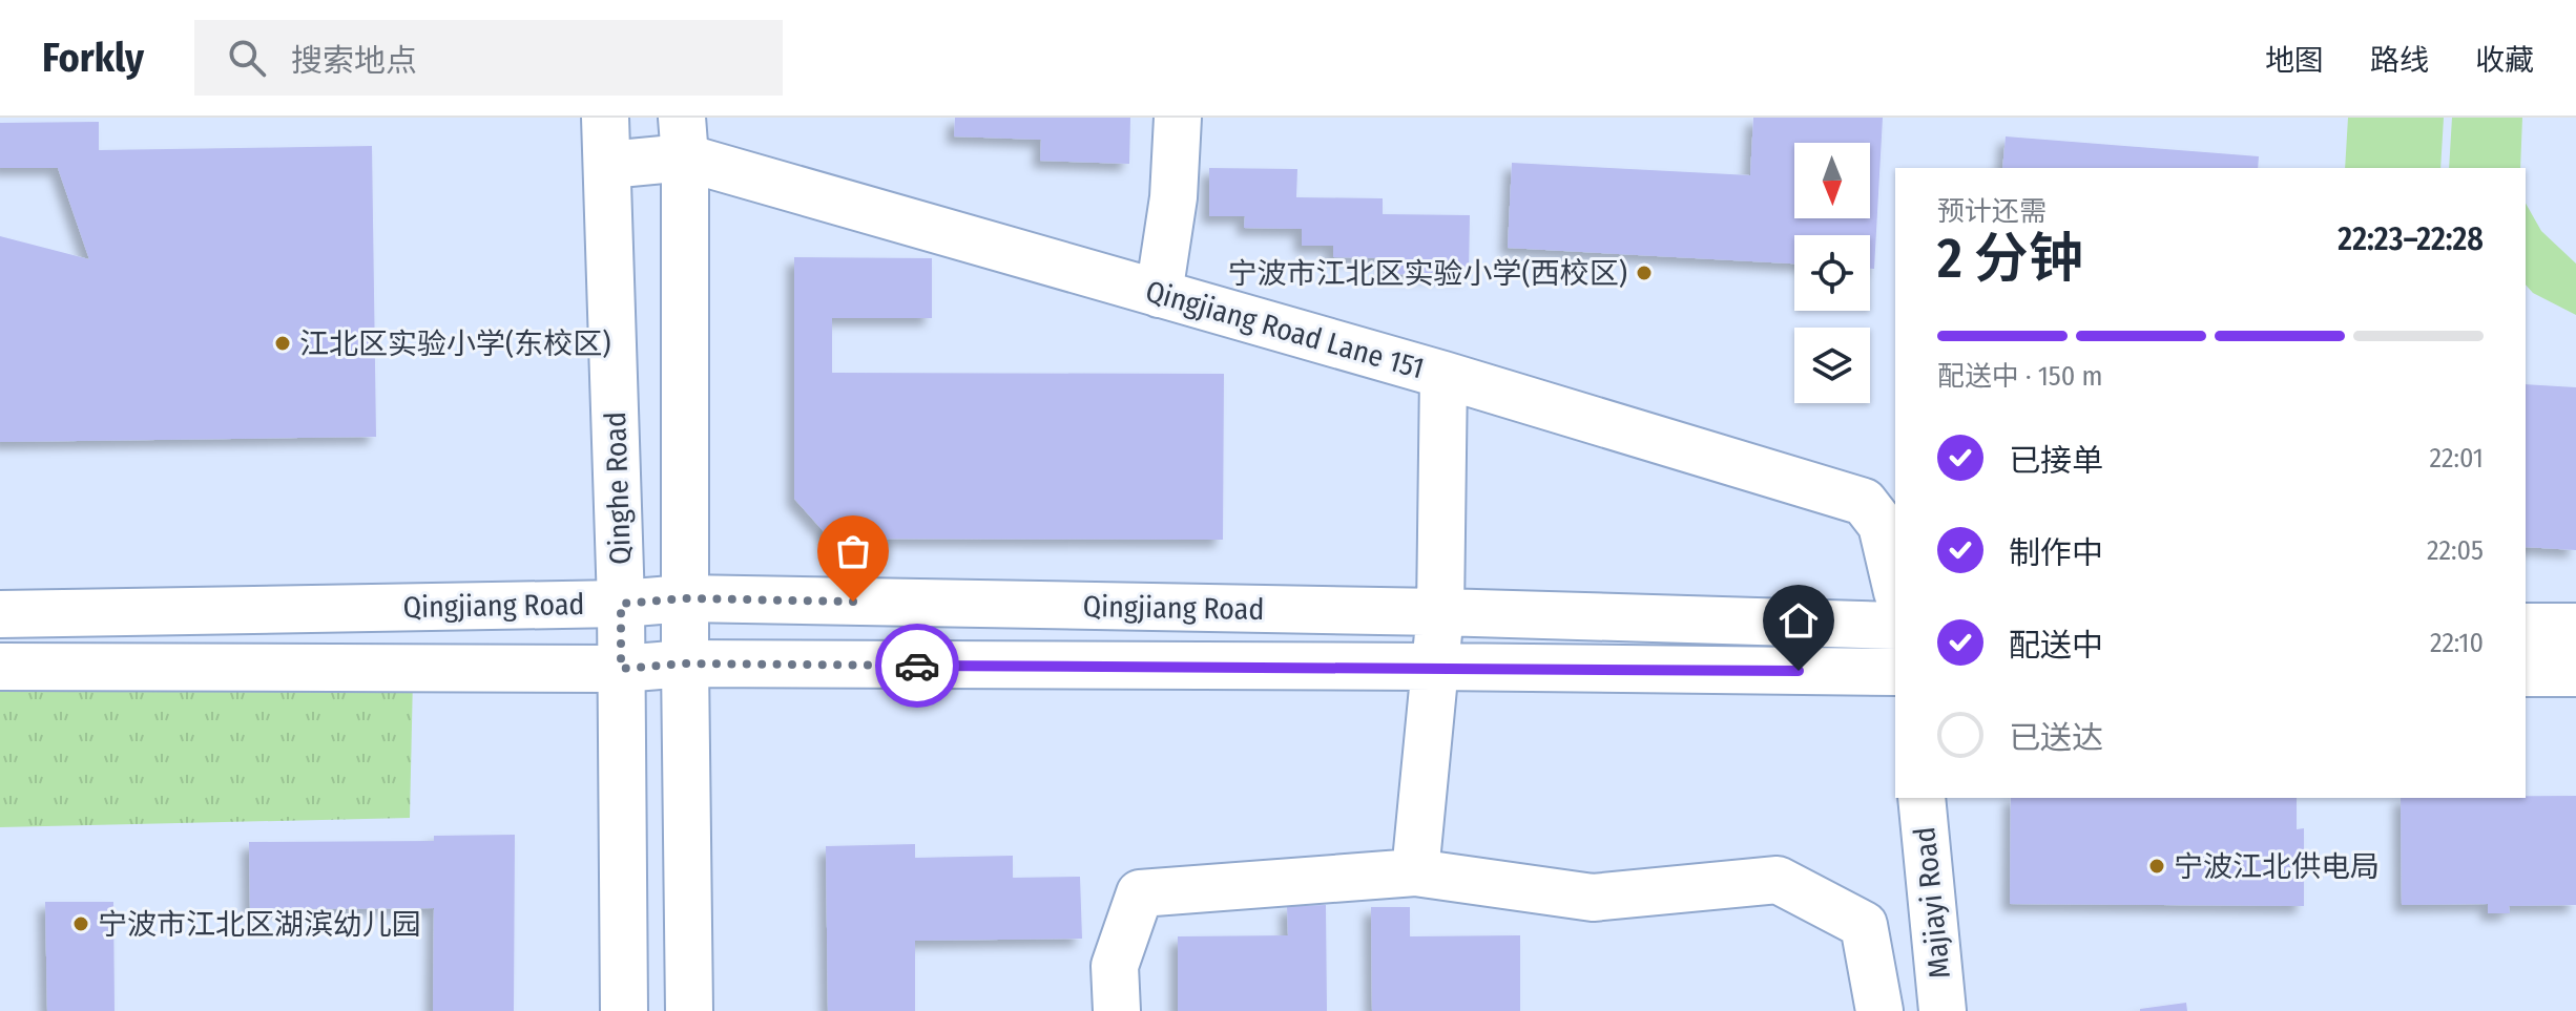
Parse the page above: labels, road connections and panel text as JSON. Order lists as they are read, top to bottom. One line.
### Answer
{"streets":{"street":["Qingjiang Road Lane 151","Qinghe Road","Qingjiang Road","Majiayi Road"]},"crossings":[["Qingjiang Road Lane 151","Qinghe Road"],["Qinghe Road","Qingjiang Road"]],"places":["宁波市江北区实验小学(西校区)","江北区实验小学(东校区)","宁波江北供电局","宁波市江北区湖滨幼儿园"],"north":"bottom","page":{"header":"Forkly","search":"搜索地点","nav":["地图","路线","收藏"],"heading":["2 分钟","预计还需","22:23–22:28"],"bar":"配送中 · 150 m","list":[["已接单","22:01"],["制作中","22:05"],["配送中","22:10"],"已送达"]}}
